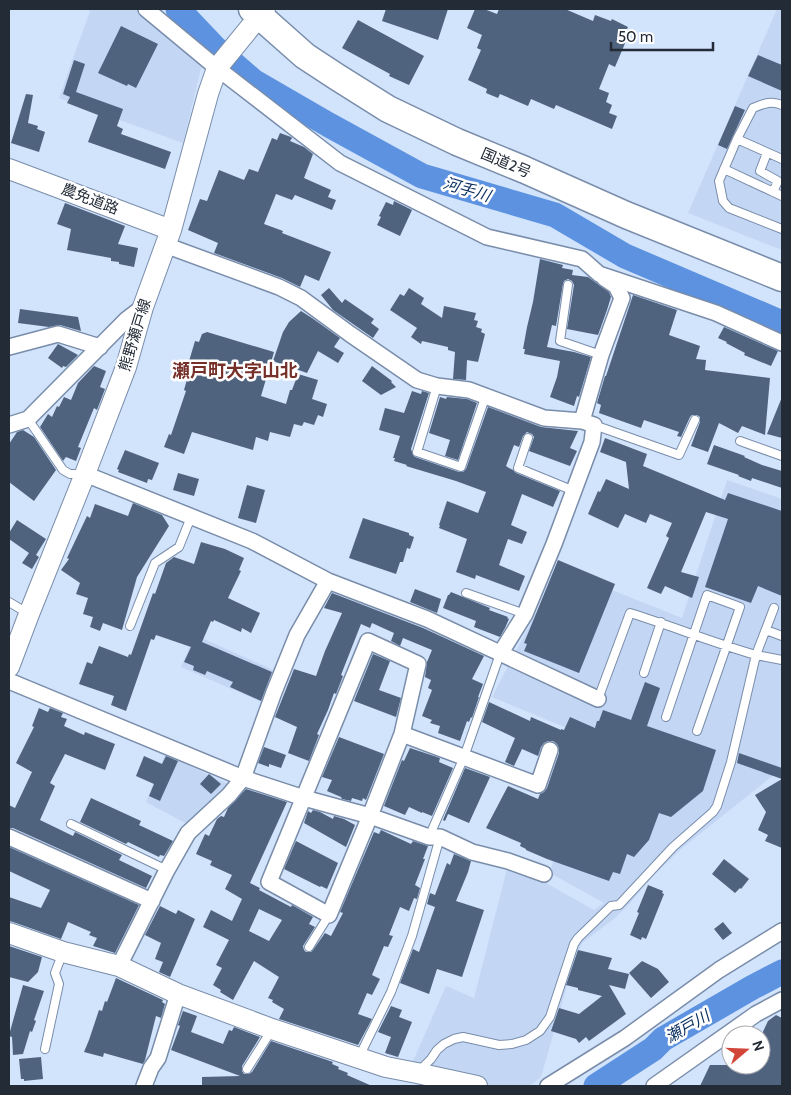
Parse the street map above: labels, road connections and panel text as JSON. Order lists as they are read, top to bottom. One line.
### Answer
{"streets":{"highway":["国道2号"],"main road":["農免道路","熊野瀬戸線"]},"crossings":[["国道2号","熊野瀬戸線"],["農免道路","熊野瀬戸線"]],"districts":["瀬戸町大字山北"],"water":["河手川","瀬戸川"],"scale_bar":"50 m","north":"right"}
